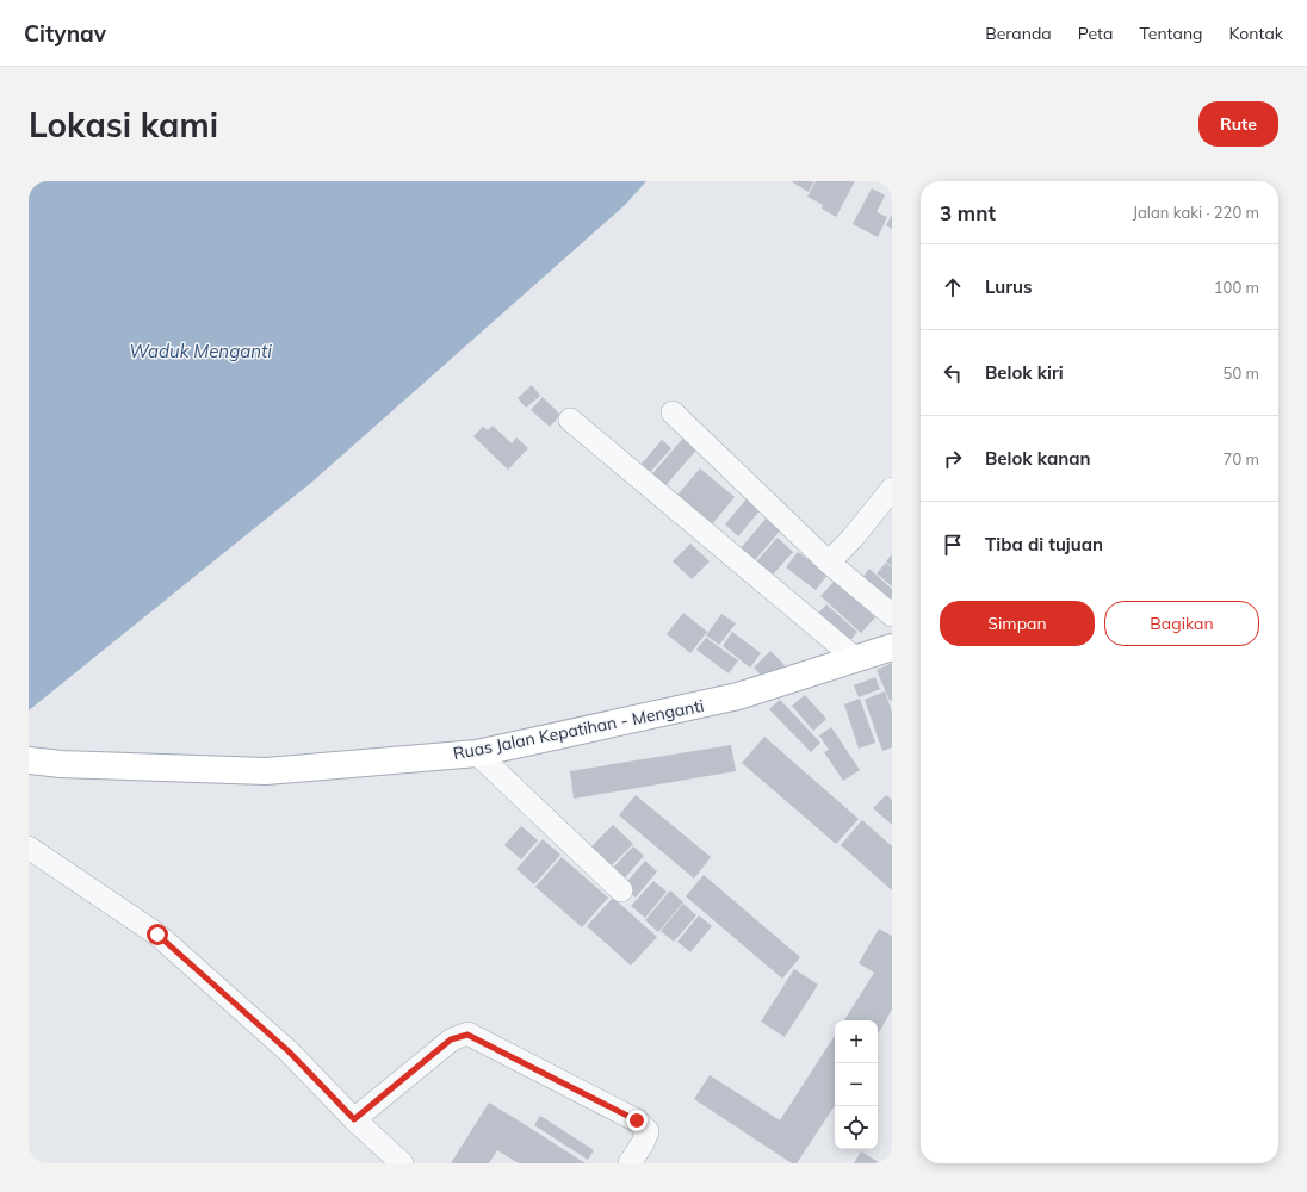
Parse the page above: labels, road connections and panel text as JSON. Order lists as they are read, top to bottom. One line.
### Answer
{"streets":{"main road":["Ruas Jalan Kepatihan - Menganti"]},"water":["Waduk Menganti"],"page":{"header":"Citynav","nav":["Beranda","Peta","Tentang","Kontak"],"buttons":["Rute",["Simpan","Bagikan"]],"title":"Lokasi kami","heading":["3 mnt","Jalan kaki · 220 m"],"list":[["Lurus","100 m"],["Belok kiri","50 m"],["Belok kanan","70 m"],"Tiba di tujuan"],"map_buttons":["+","−"]}}
